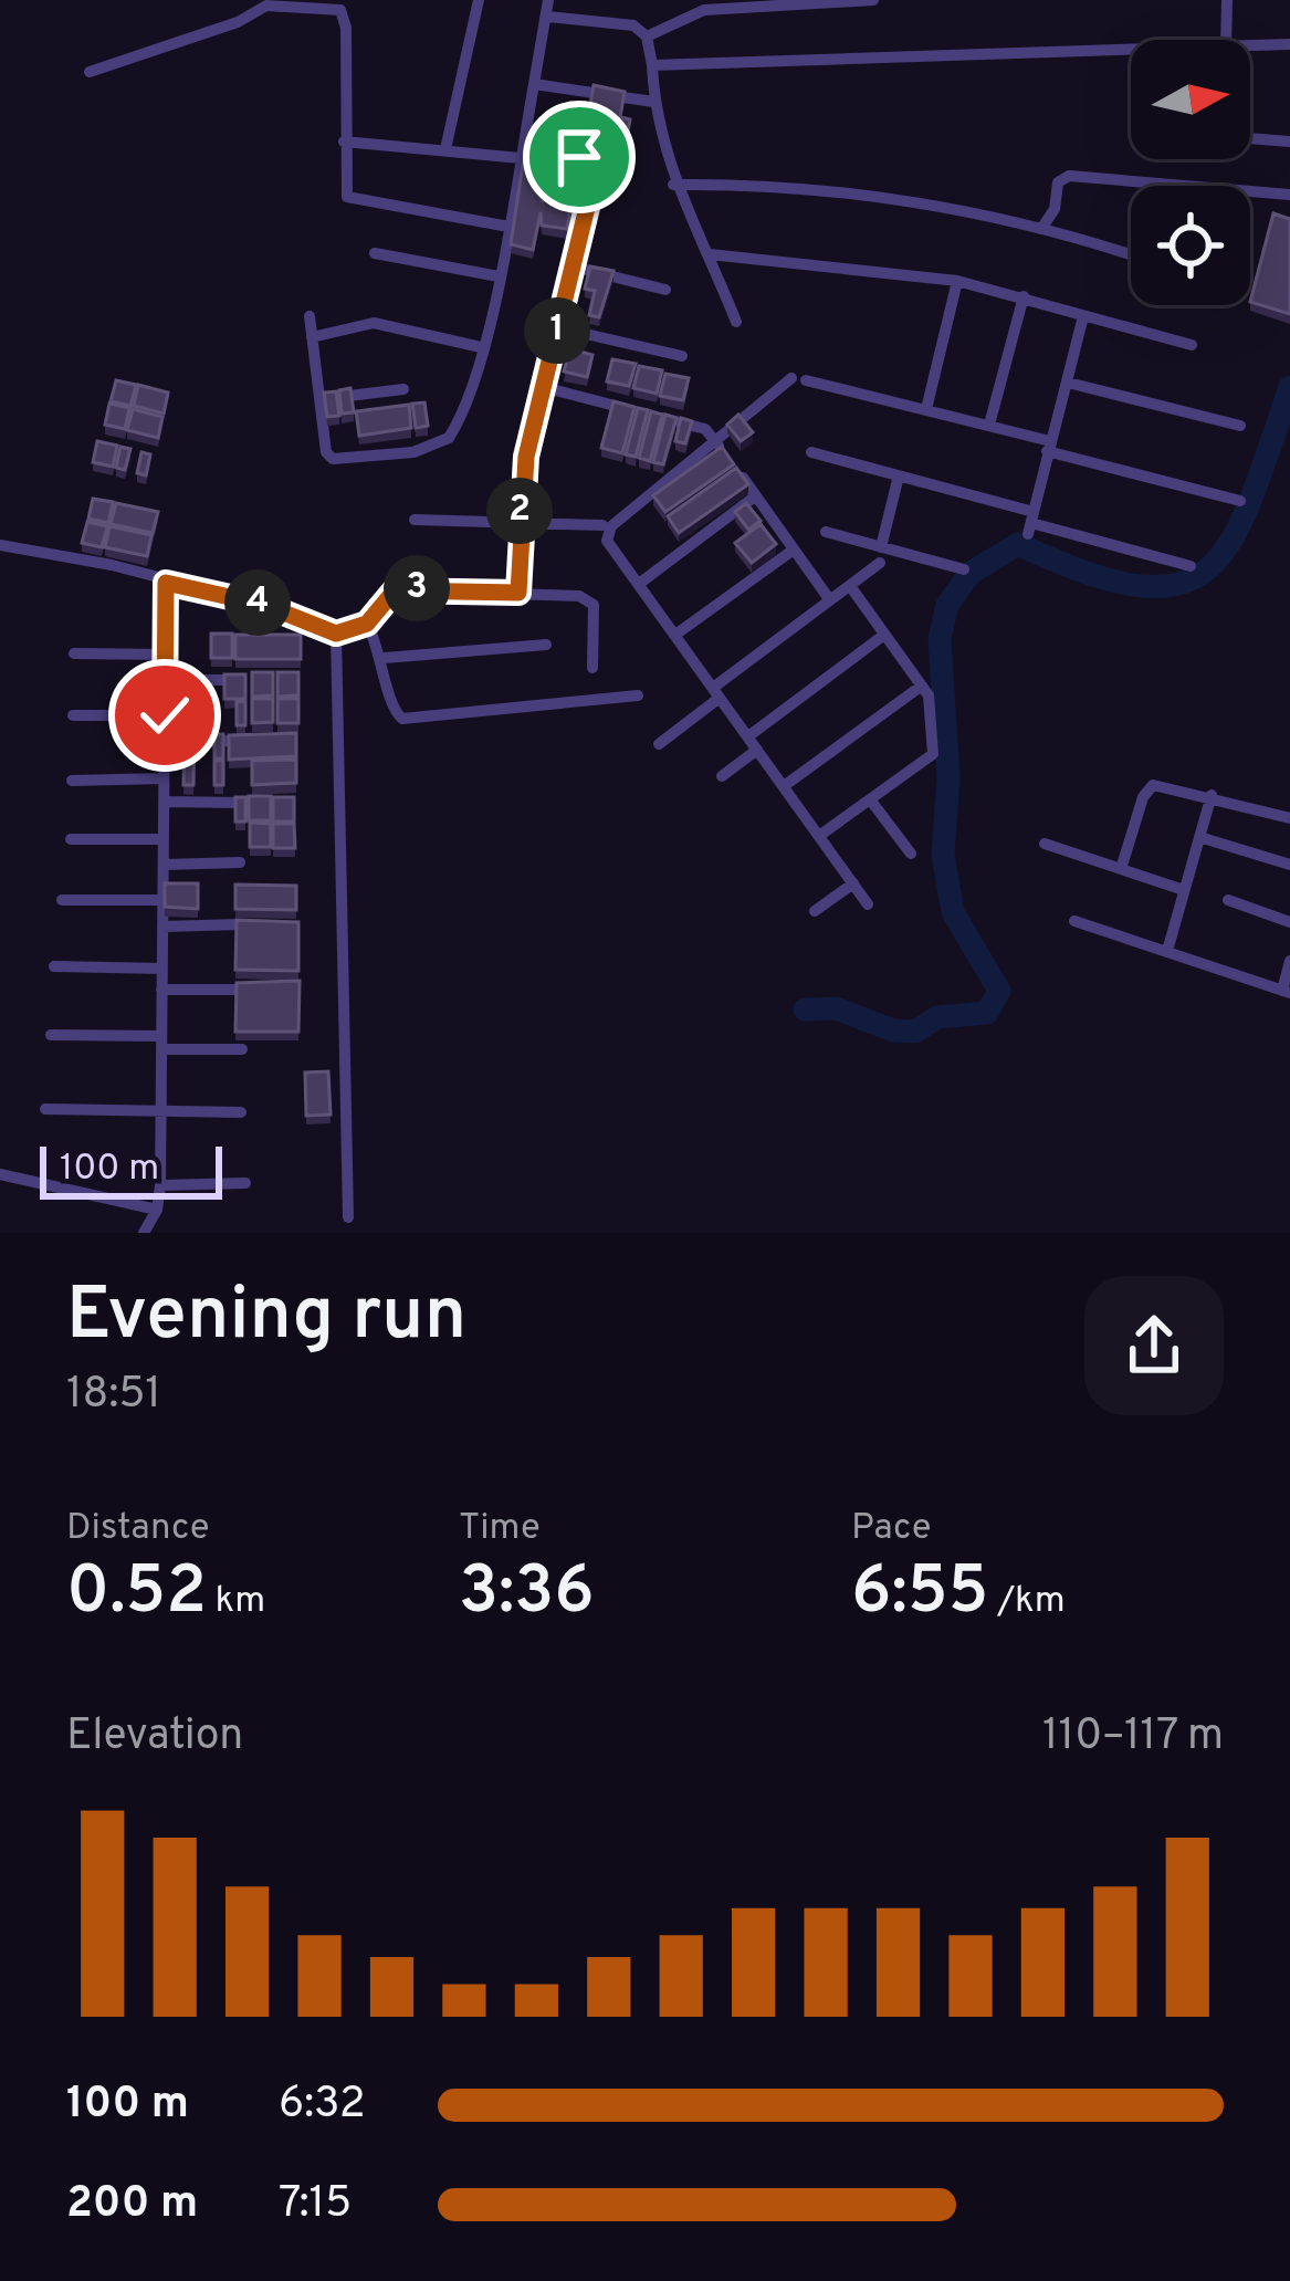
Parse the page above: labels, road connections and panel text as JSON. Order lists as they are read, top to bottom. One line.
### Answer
{"scale_bar":"100 m","north":"right","page":{"pins":["1","2","3","4"],"scale":"100 m","heading":["Evening run","18:51"],"stats":[["Distance","0.52 km"],["Time","3:36"],["Pace","6:55 /km"]],"chart":["Elevation","110–117 m"],"list":[{"name":"100 m","note":"6:32"},{"name":"200 m","note":"7:15"}]}}
